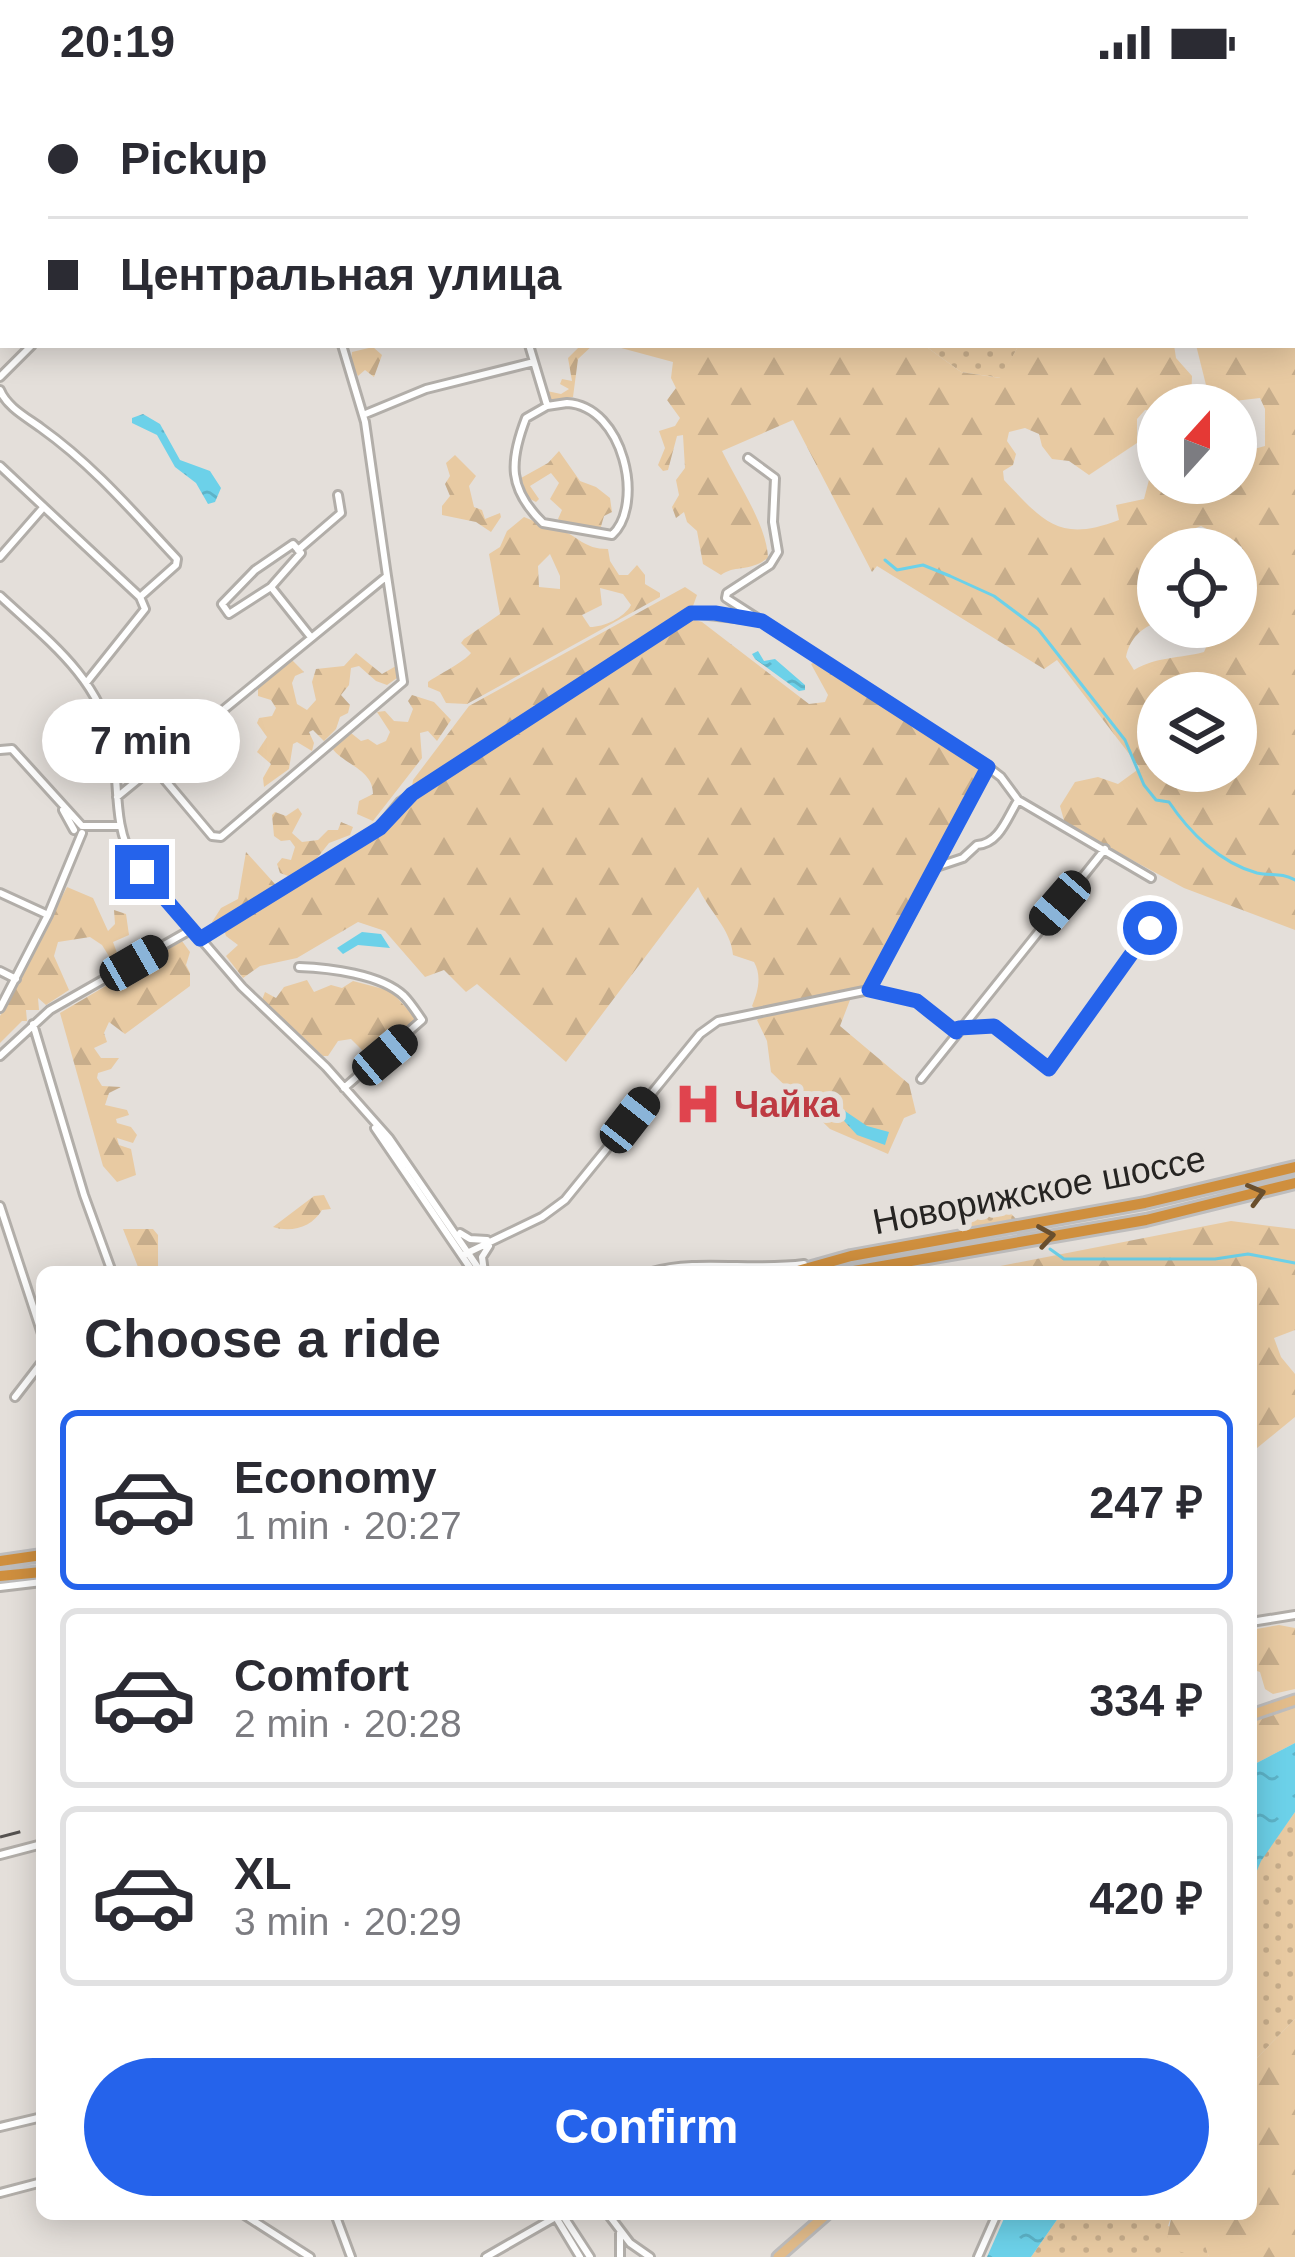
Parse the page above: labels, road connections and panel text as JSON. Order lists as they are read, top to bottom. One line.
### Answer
{"streets":{"highway":["Новорижское шоссе"]},"places":{"hospital":["Чайка"]},"north":"top","page":{"status":"20:19","banner":["Pickup","Центральная улица"],"bubble":"7 min","heading":"Choose a ride","list":[{"name":"Economy","note":"1 min · 20:27","value":"247 ₽"},{"name":"Comfort","note":"2 min · 20:28","value":"334 ₽"},{"name":"XL","note":"3 min · 20:29","value":"420 ₽"}],"buttons":"Confirm"}}
